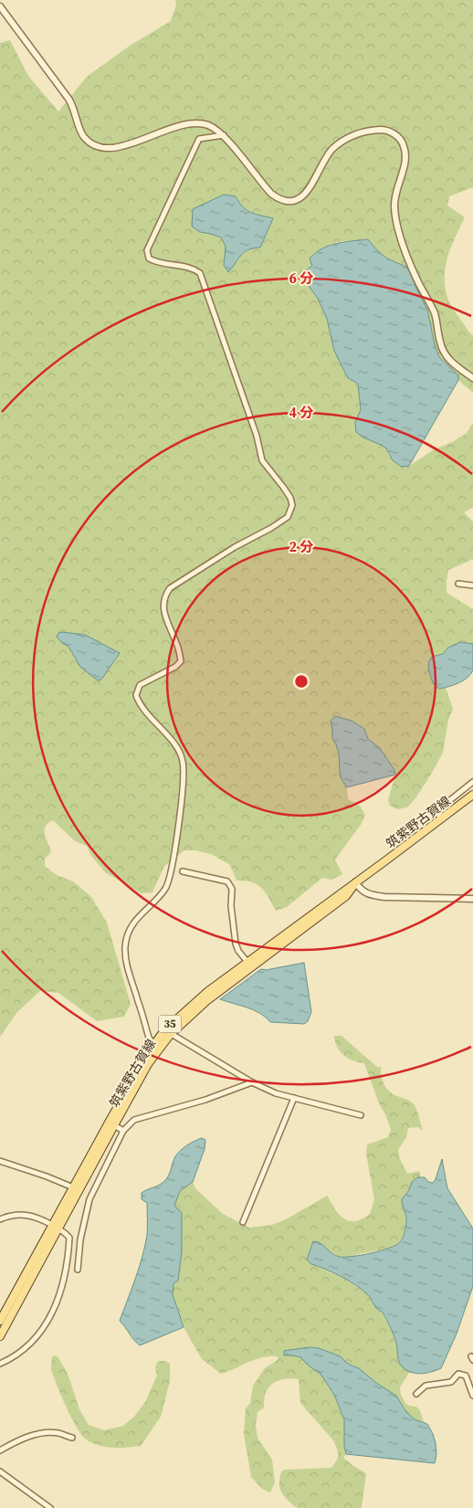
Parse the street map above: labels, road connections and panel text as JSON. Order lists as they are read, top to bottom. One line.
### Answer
{"streets":{"main road":["筑紫野古賀線","35"]},"rings":["6 分","4 分","2 分"]}
